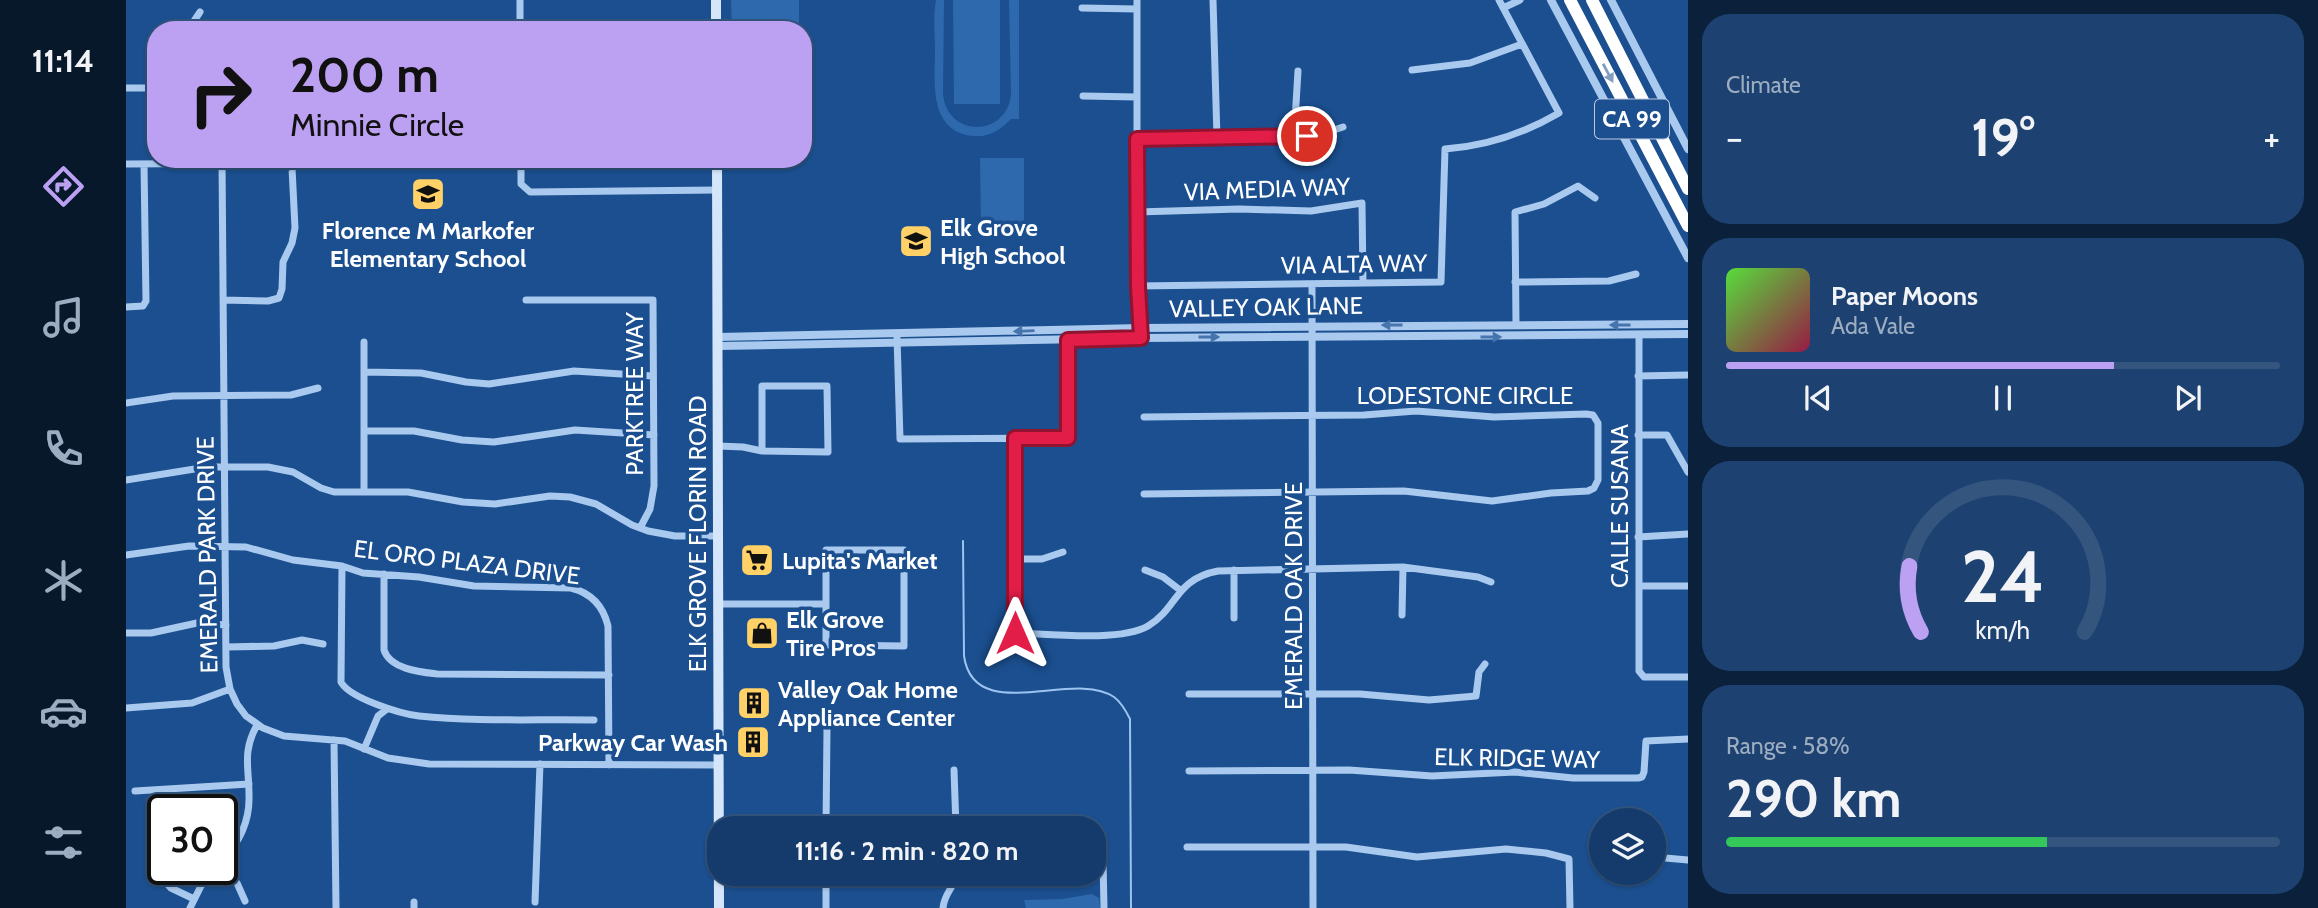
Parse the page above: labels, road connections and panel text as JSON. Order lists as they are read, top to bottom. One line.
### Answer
{"streets":{"highway":["CA 99"],"main road":["ELK GROVE FLORIN ROAD"],"street":["VIA MEDIA WAY","VIA ALTA WAY","VALLEY OAK LANE","PARKTREE WAY","LODESTONE CIRCLE","CALLE SUSANA","EMERALD PARK DRIVE","EL ORO PLAZA DRIVE","EMERALD OAK DRIVE","ELK RIDGE WAY"]},"crossings":[["VIA MEDIA WAY","VIA ALTA WAY"],["VIA ALTA WAY","EMERALD OAK DRIVE"],["VALLEY OAK LANE","CALLE SUSANA"],["VALLEY OAK LANE","ELK GROVE FLORIN ROAD"],["VALLEY OAK LANE","EMERALD OAK DRIVE"],["LODESTONE CIRCLE","EMERALD OAK DRIVE"],["EMERALD PARK DRIVE","EL ORO PLAZA DRIVE"],["EMERALD OAK DRIVE","ELK RIDGE WAY"]],"places":{"school or university":["Florence M Markofer Elementary School","Elk Grove High School"],"supermarket":["Lupita's Market"],"shop":["Elk Grove Tire Pros"],"building":["Valley Oak Home Appliance Center","Parkway Car Wash"]},"page":{"tabs":"11:14","tile":["Climate",["Range · 58%","290 km"]],"turn":["200 m","Minnie Circle"],"heat":["−","19°","+"],"song":["Paper Moons","Ada Vale"],"limit":"30","trip":"11:16 · 2 min · 820 m","gauge":["24","km/h"]}}
